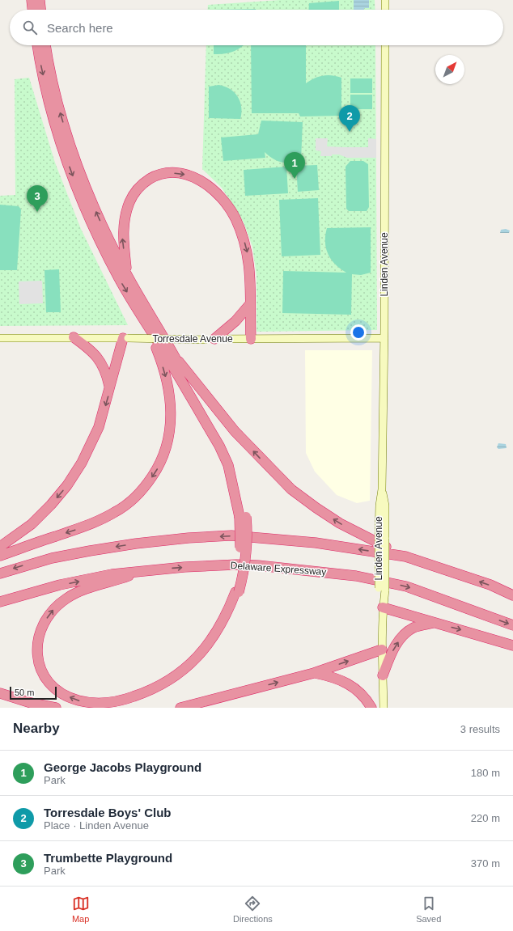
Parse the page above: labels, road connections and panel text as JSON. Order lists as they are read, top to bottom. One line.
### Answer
{"streets":{"highway":["Delaware Expressway"],"street":["Linden Avenue","Torresdale Avenue"]},"crossings":[["Linden Avenue","Torresdale Avenue"]],"scale_bar":"50 m","north":"top right","page":{"search":"Search here","pins":["2","1","3"],"scale":"50 m","heading":["Nearby","3 results"],"list":[{"mark":"1","name":"George Jacobs Playground","note":"Park","value":"180 m"},{"mark":"2","name":"Torresdale Boys' Club","note":"Place · Linden Avenue","value":"220 m"},{"mark":"3","name":"Trumbette Playground","note":"Park","value":"370 m"}],"nav":["Map","Directions","Saved"]}}
